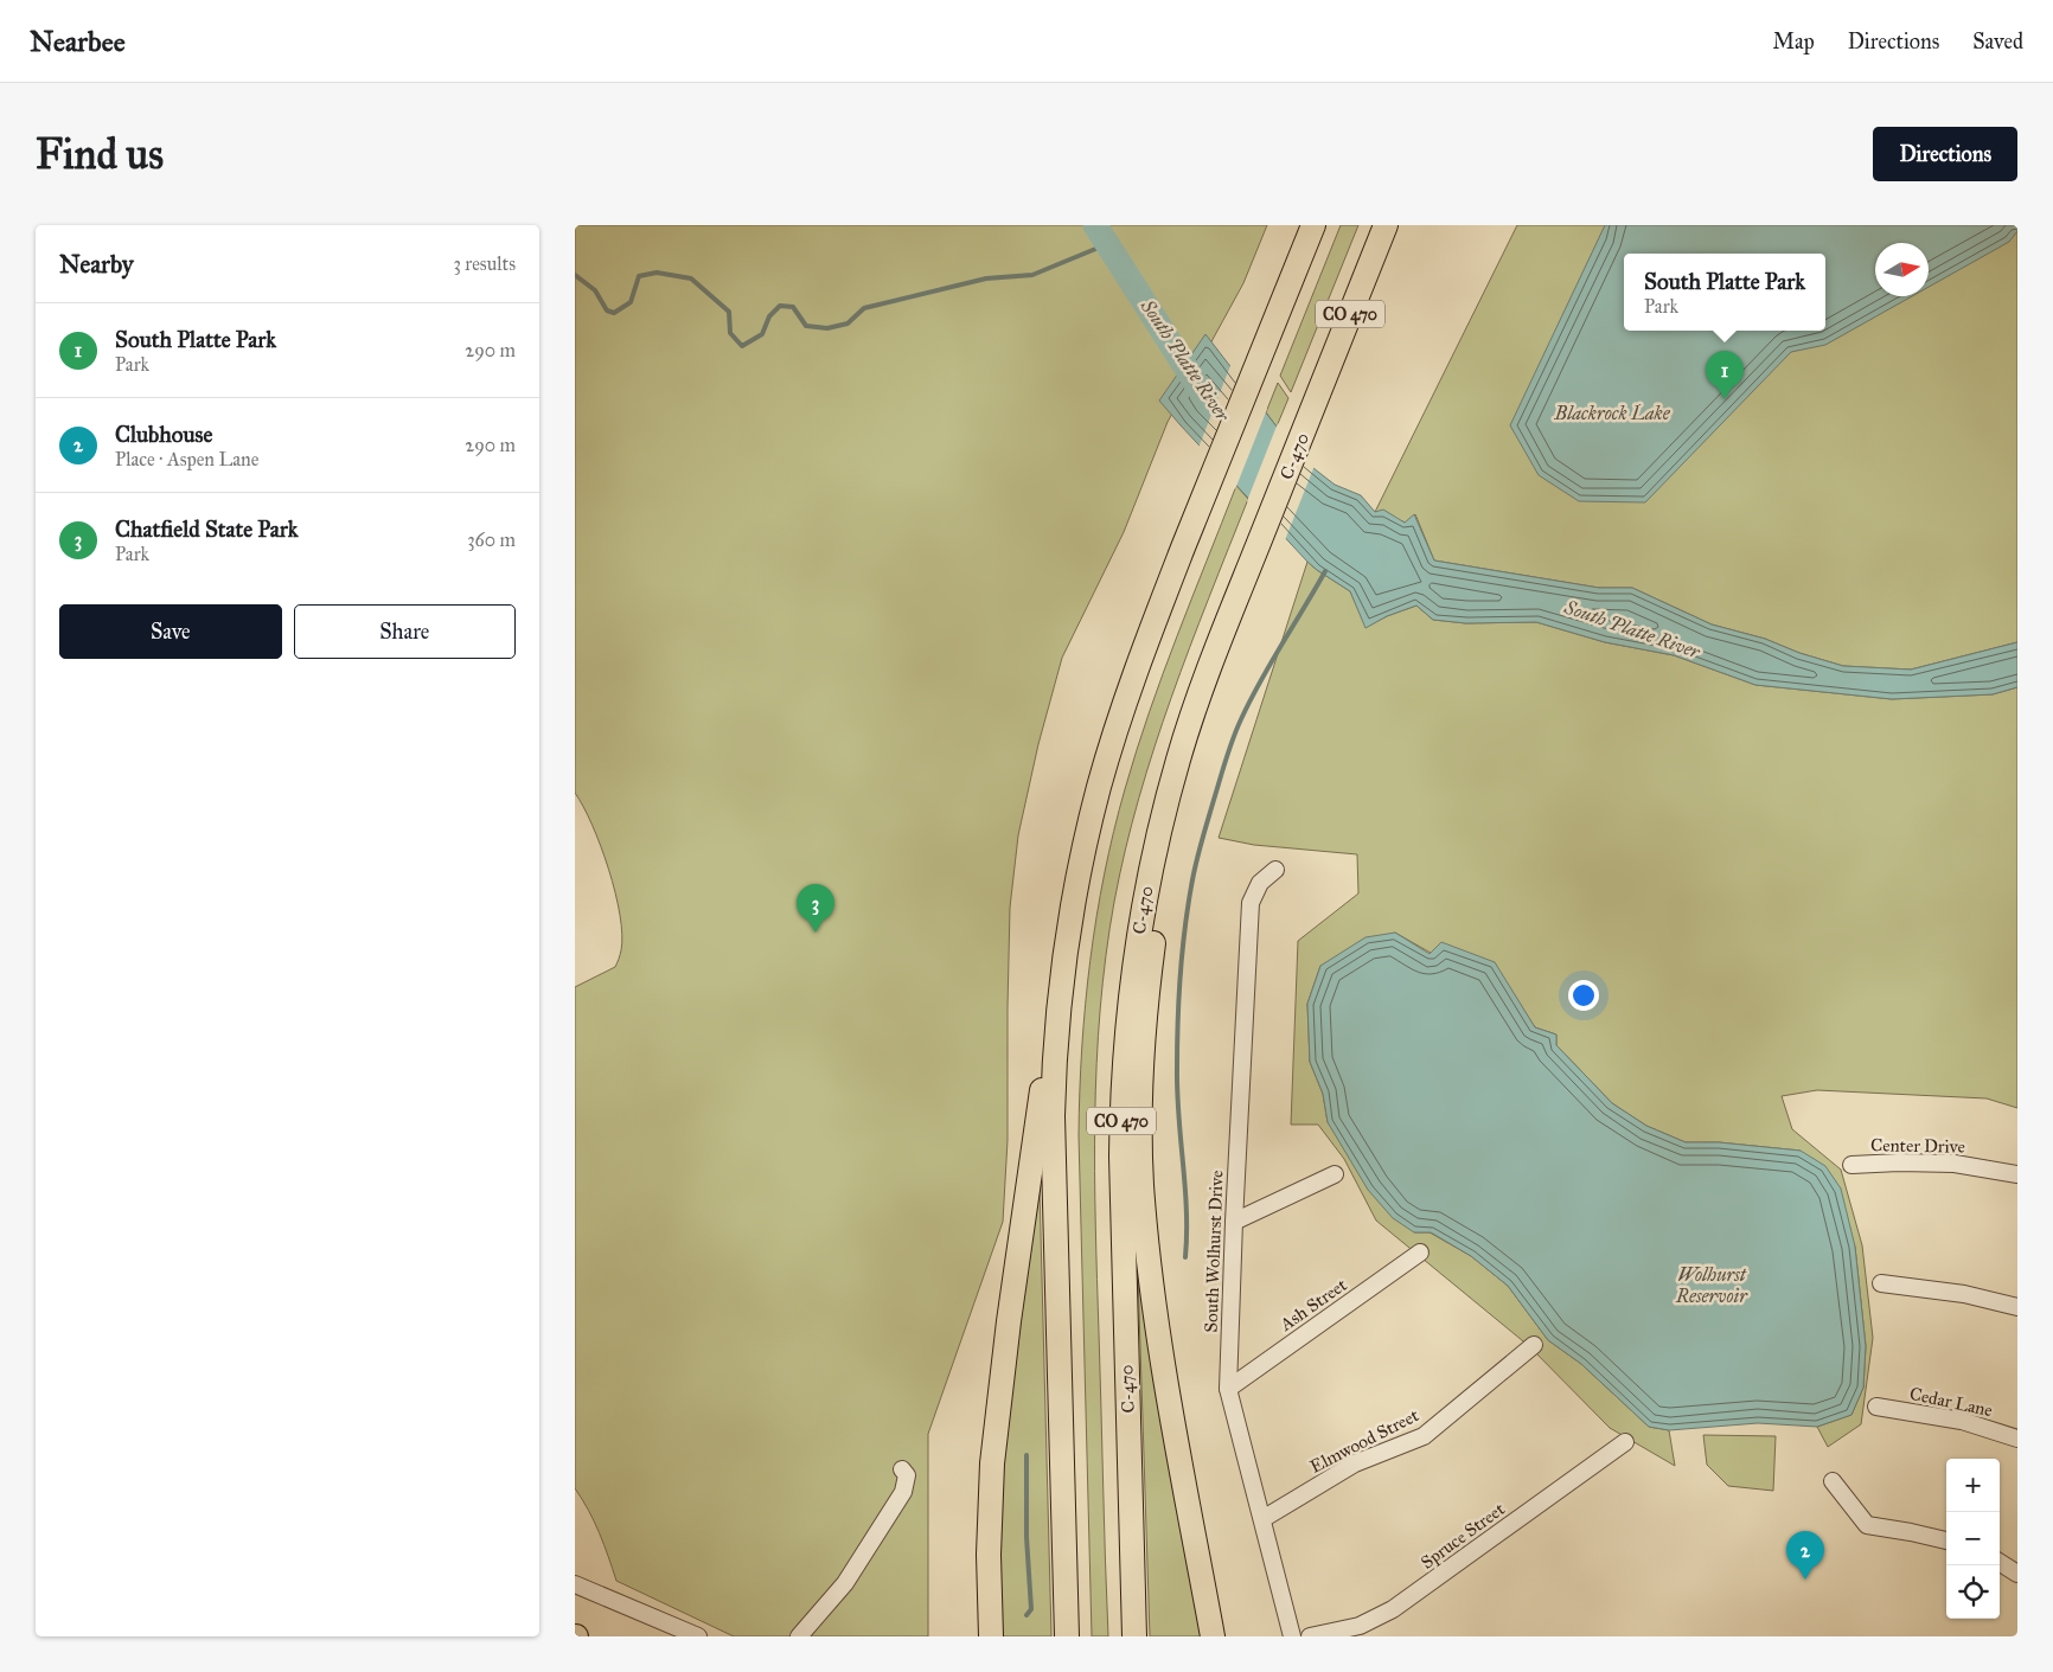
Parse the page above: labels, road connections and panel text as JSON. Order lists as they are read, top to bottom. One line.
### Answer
{"streets":{"highway":["CO 470","C-470"],"street":["Center Drive","South Wolhurst Drive","Ash Street","Cedar Lane","Elmwood Street","Spruce Street"]},"crossings":[["South Wolhurst Drive","Ash Street"],["South Wolhurst Drive","Elmwood Street"]],"water":["South Platte River","Blackrock Lake","Wolhurst Reservoir"],"north":"right","page":{"header":"Nearbee","nav":["Map","Directions","Saved"],"buttons":["Directions",["Save","Share"]],"title":"Find us","heading":["Nearby","3 results"],"popup":["South Platte Park","Park"],"list":[{"mark":"1","name":"South Platte Park","note":"Park","value":"290 m"},{"mark":"2","name":"Clubhouse","note":"Place · Aspen Lane","value":"290 m"},{"mark":"3","name":"Chatfield State Park","note":"Park","value":"360 m"}],"pins":["1","3","2"],"map_buttons":["+","−"]}}
